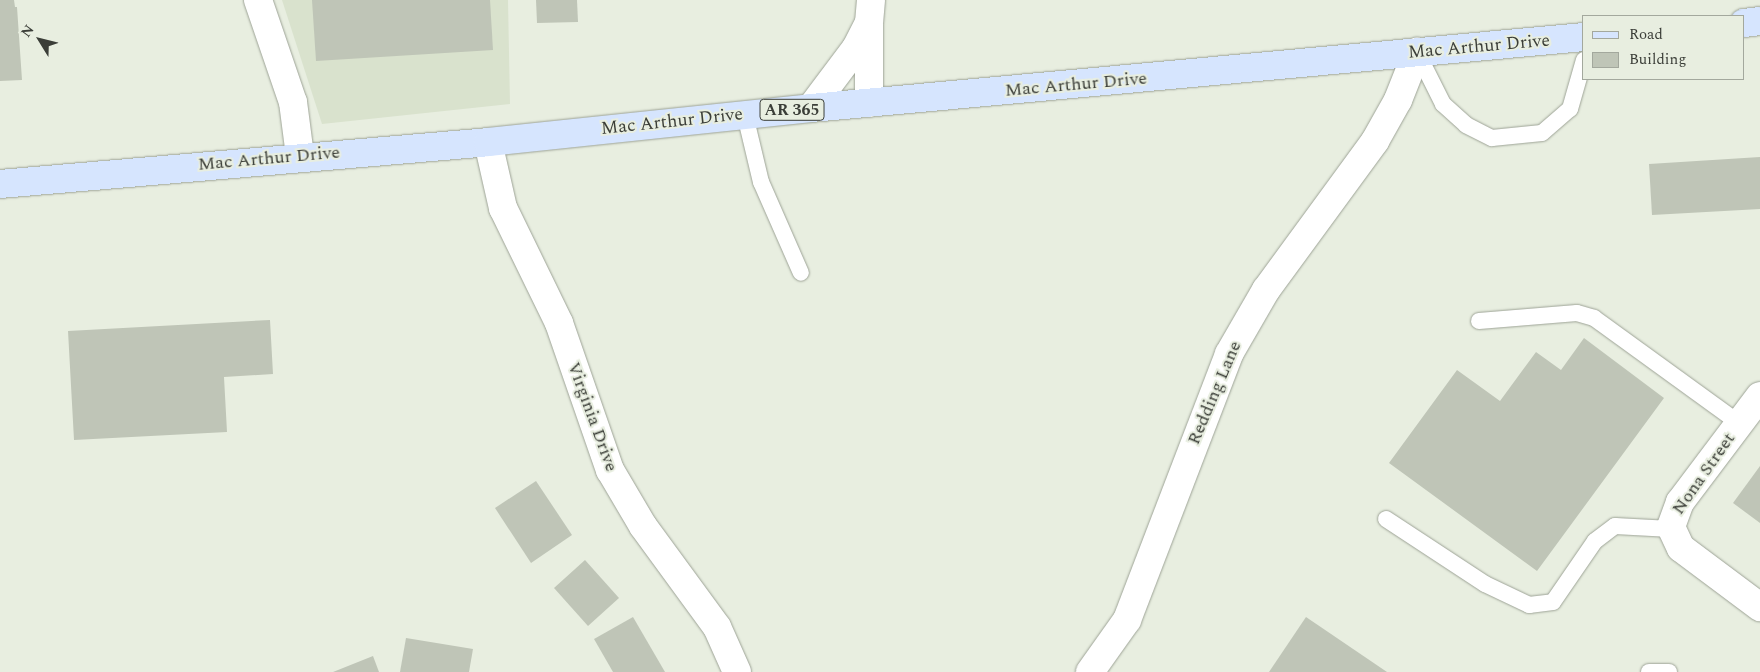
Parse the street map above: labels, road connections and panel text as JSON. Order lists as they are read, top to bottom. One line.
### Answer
{"streets":{"main road":["Mac Arthur Drive","AR 365"],"street":["Redding Lane","Virginia Drive","Nona Street"]},"crossings":[["Mac Arthur Drive","Redding Lane"],["Mac Arthur Drive","Virginia Drive"]],"legend":["Road","Building"],"north":"top left"}
